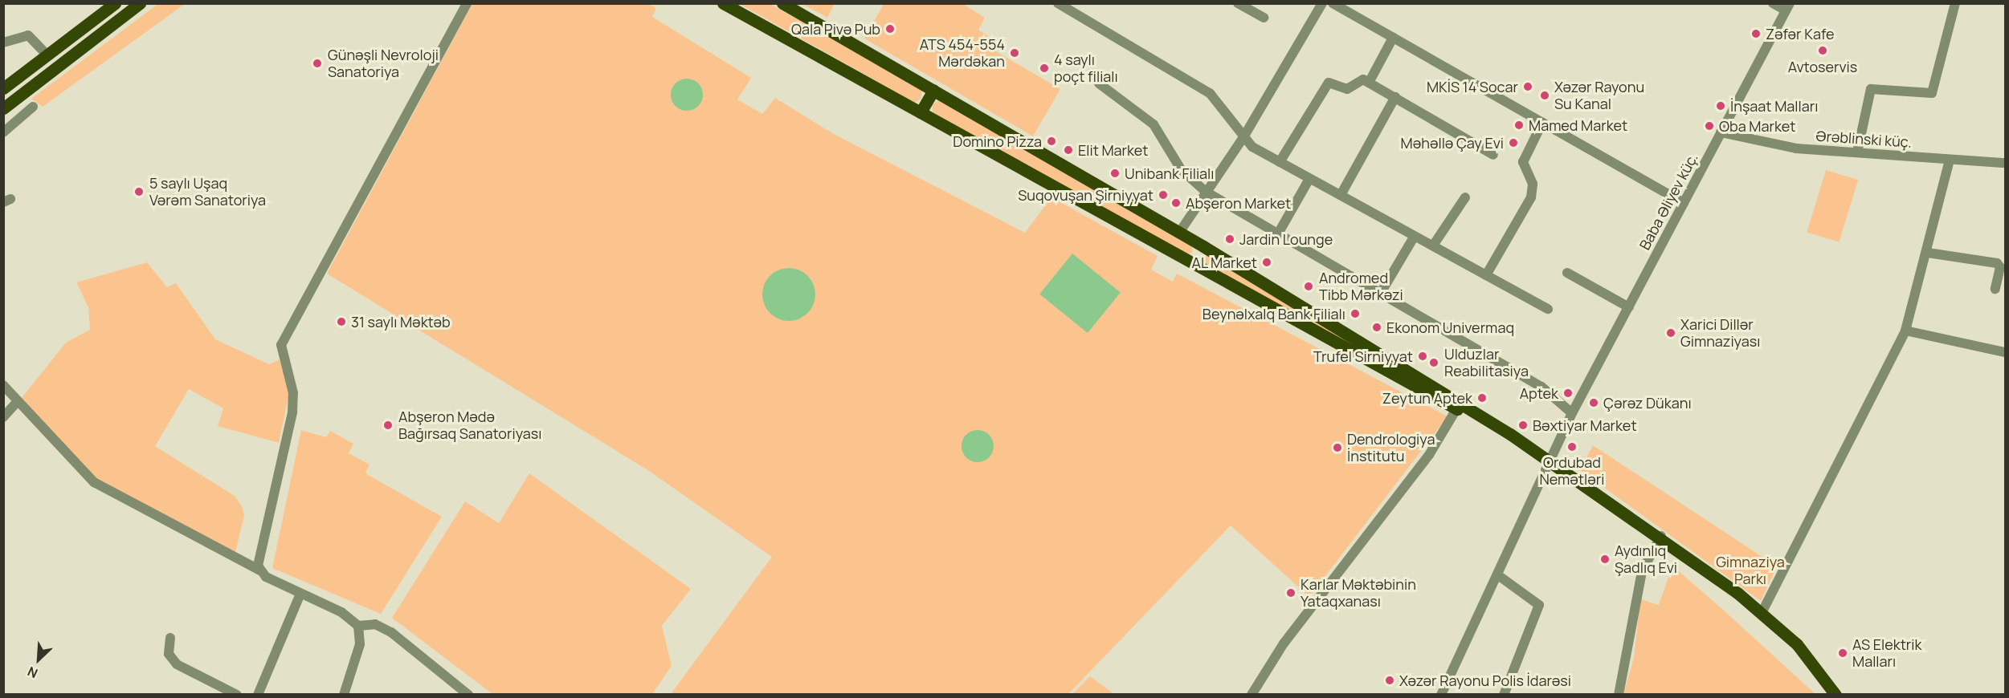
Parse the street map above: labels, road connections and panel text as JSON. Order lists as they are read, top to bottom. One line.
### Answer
{"streets":{"street":["Ərəblinski küç.","Baba Əliyev küç."]},"crossings":[["Ərəblinski küç.","Baba Əliyev küç."]],"parks":["Gimnaziya Parkı"],"places":["Qala Pivə Pub","Zəfər Kafe","Avtoservis","ATS 454-554 Mərdəkan","Günəşli Nevroloji Sanatoriya","4 saylı poçt filialı","MKİS 14 Socar","Xəzər Rayonu Su Kanal","İnşaat Malları","Mamed Market","Oba Market","Domino Pizza","Məhəllə Çay Evi","Elit Market","Unibank Filialı","5 saylı Uşaq Vərəm Sanatoriya","Suqovuşan Şirniyyat","Abşeron Market","Jardin Lounge","AL Market","Andromed Tibb Mərkəzi","Beynəlxalq Bank Filialı","31 saylı Məktəb","Ekonom Univermaq","Xarici Dillər Gimnaziyası","Trufel Sirniyyat","Ulduzlar Reabilitasiya","Aptek","Zeytun Aptek","Çərəz Dükanı","Abşeron Mədə Bağırsaq Sanatoriyası","Bəxtiyar Market","Ordubad Nemətləri","Dendrologiya İnstitutu","Aydınlıq Şadlıq Evi","Karlar Məktəbinin Yataqxanası","AS Elektrik Malları","Xəzər Rayonu Polis İdarəsi"],"north":"bottom left"}
